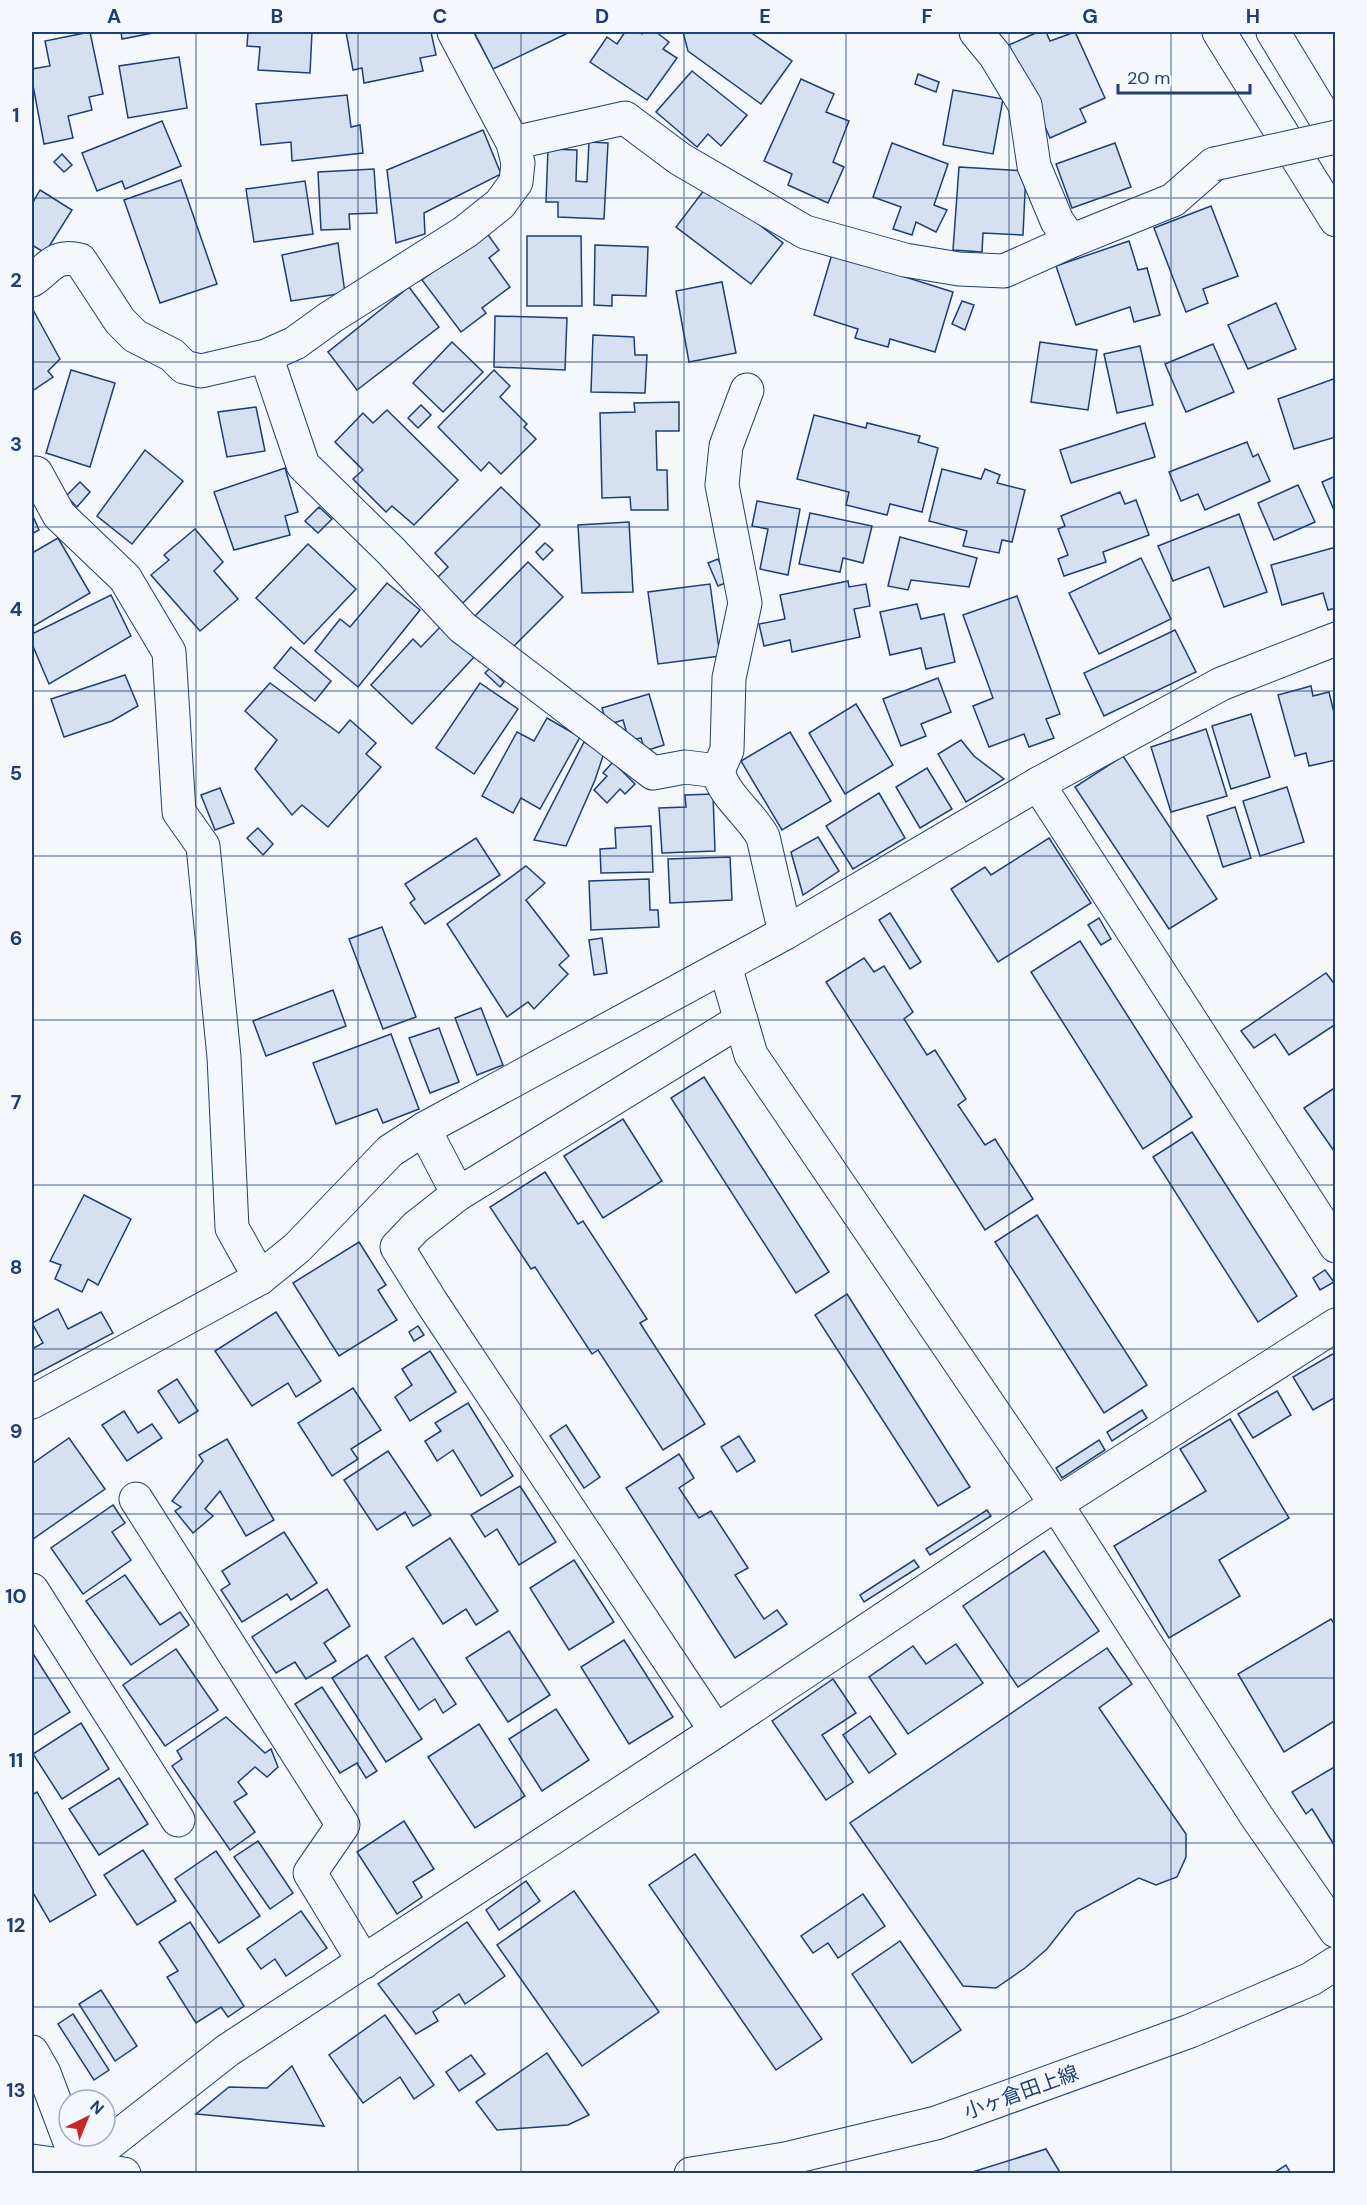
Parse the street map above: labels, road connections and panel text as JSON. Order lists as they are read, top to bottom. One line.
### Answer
{"streets":{"street":["小ヶ倉田上線"]},"scale_bar":"20 m","north":"top right","grid":{"columns":["A","B","C","D","E","F","G","H"],"rows":["1","2","3","4","5","6","7","8","9","10","11","12","13"]}}
